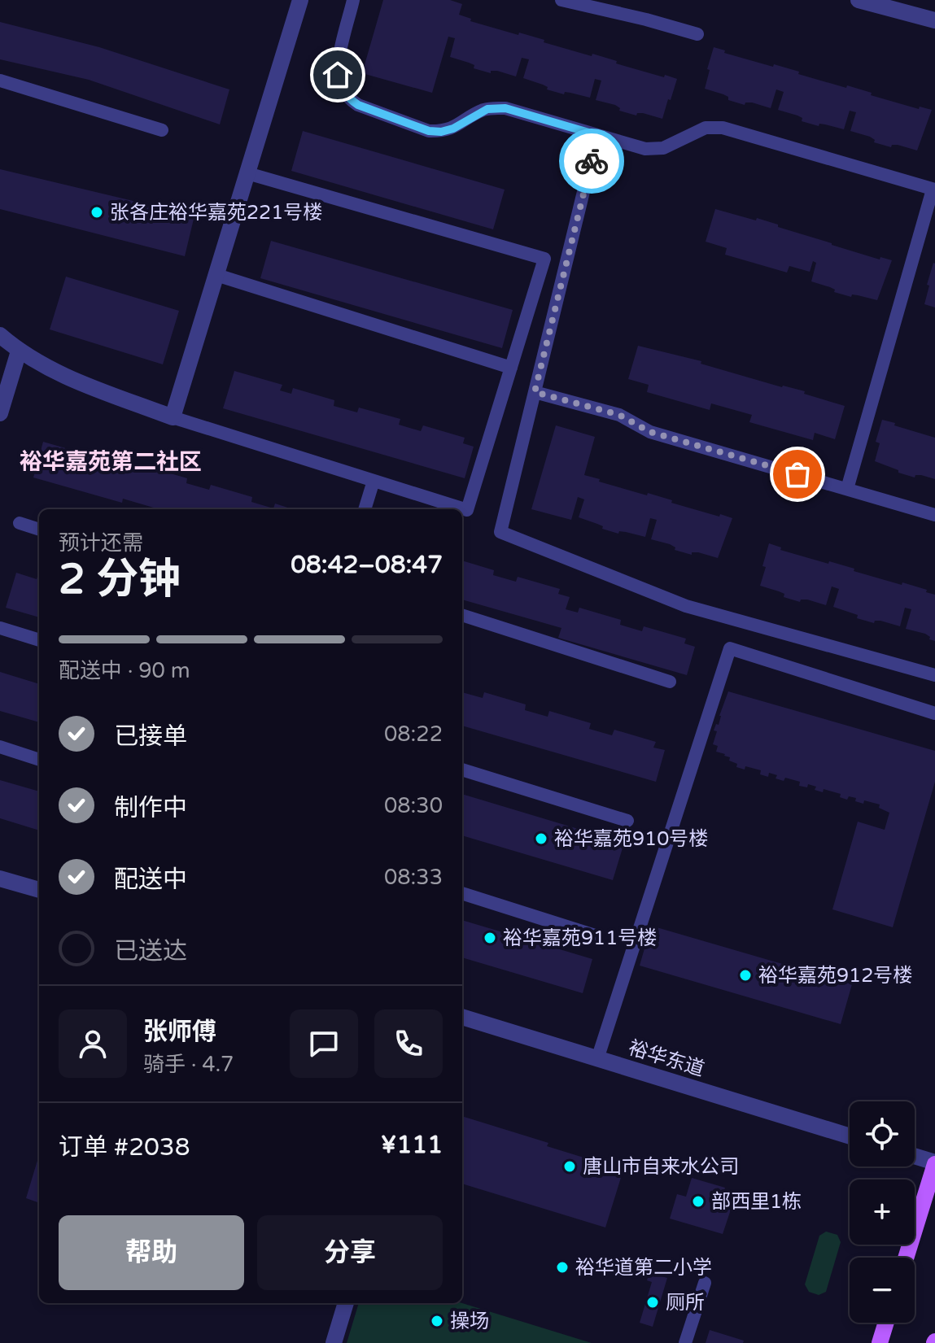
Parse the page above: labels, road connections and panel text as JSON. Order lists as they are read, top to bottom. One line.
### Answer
{"streets":{"street":["裕华东道"]},"districts":["裕华嘉苑第二社区"],"places":["张各庄裕华嘉苑221号楼","裕华嘉苑910号楼","裕华嘉苑911号楼","裕华嘉苑912号楼","唐山市自来水公司","部西里1栋","裕华道第二小学","厕所","操场"],"page":{"heading":["2 分钟","预计还需","08:42–08:47"],"panel":["张师傅","骑手 · 4.7","订单 #2038","¥111"],"bar":"配送中 · 90 m","list":[["已接单","08:22"],["制作中","08:30"],["配送中","08:33"],"已送达"],"map_buttons":["+","−"],"buttons":["帮助","分享"]}}
